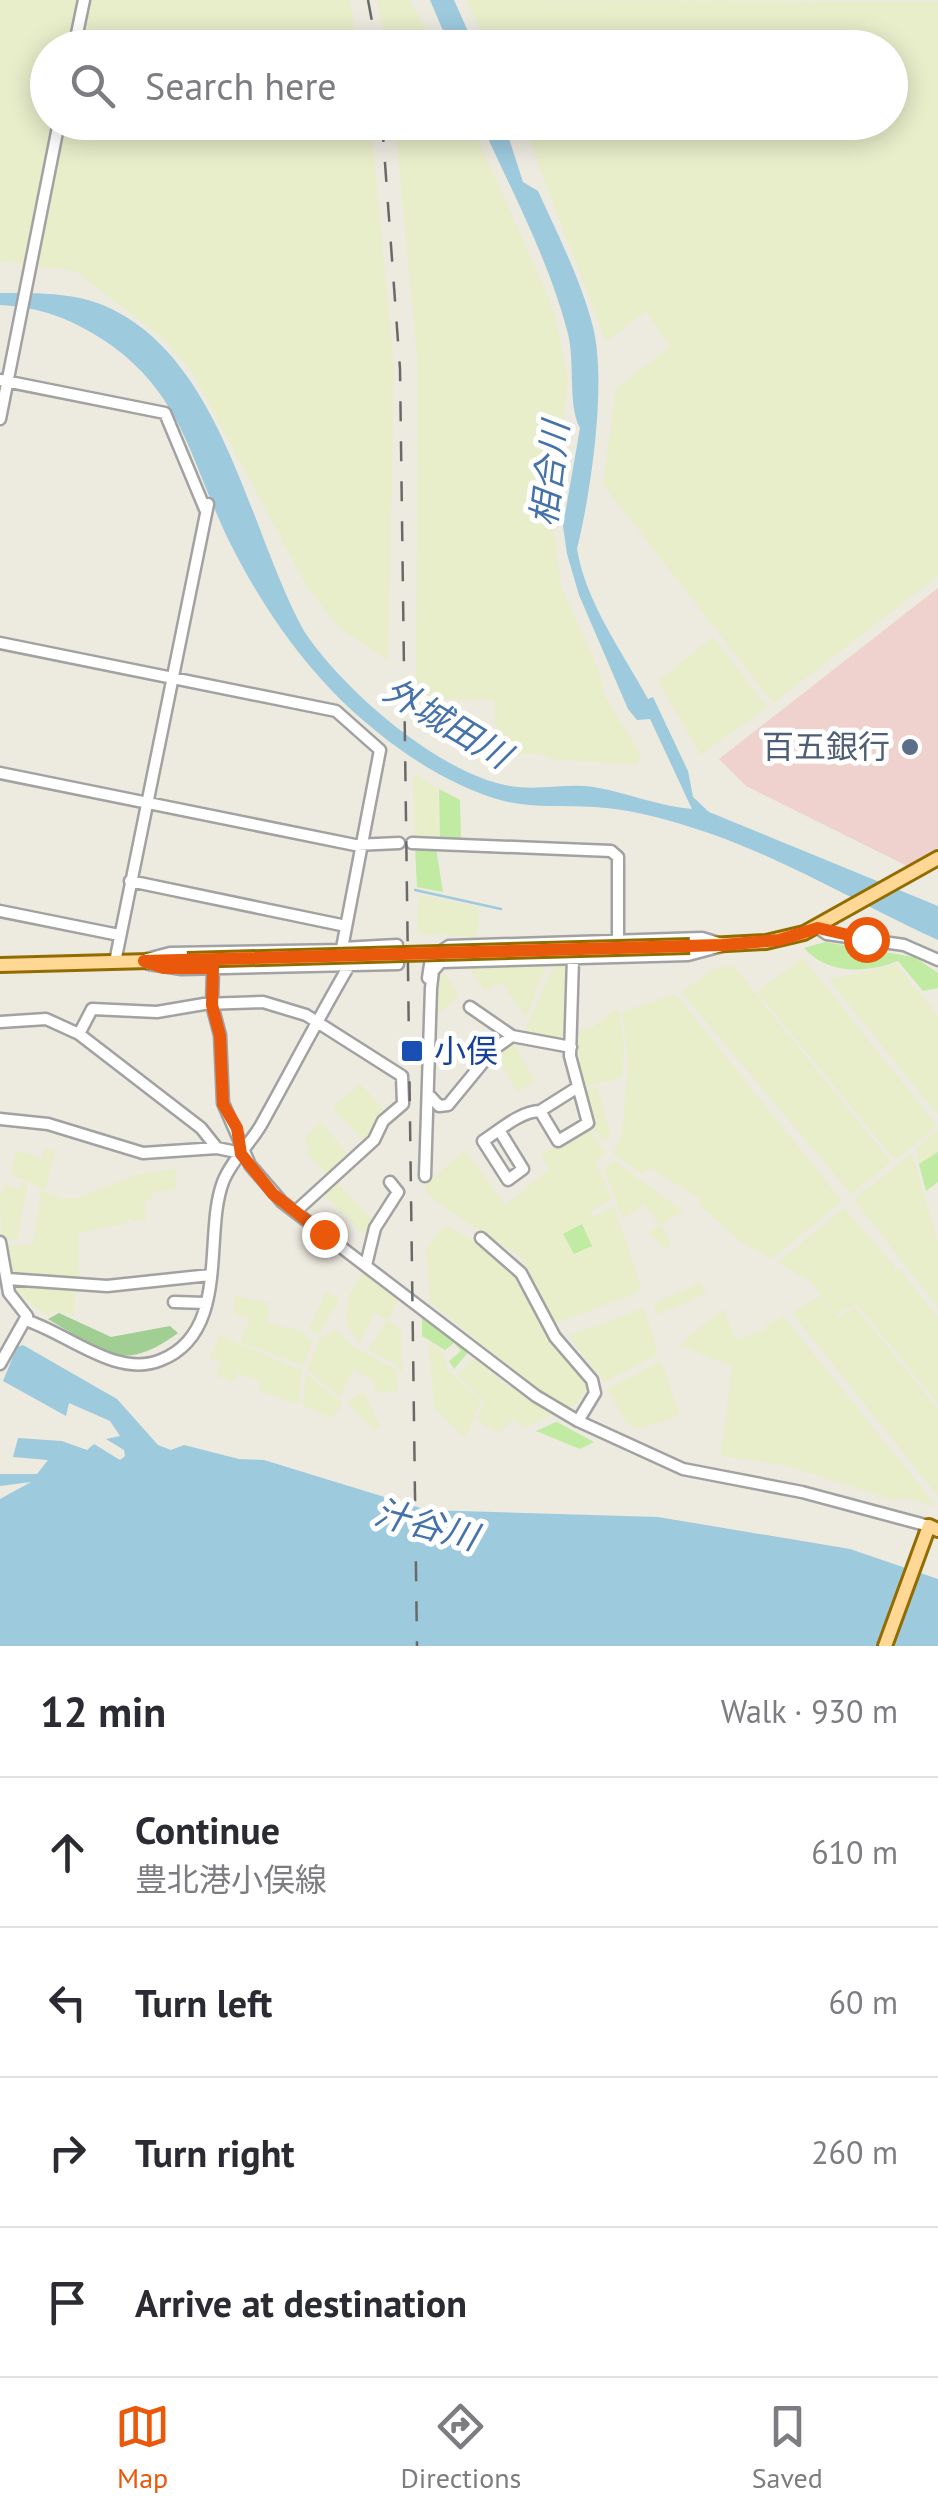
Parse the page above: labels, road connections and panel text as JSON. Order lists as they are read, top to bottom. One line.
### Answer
{"water":["相合川","外城田川","汁谷川"],"places":{"other":["百五銀行"],"transit":["小俣"]},"page":{"search":"Search here","heading":["12 min","Walk · 930 m"],"list":[["Continue","豊北港小俣線","610 m"],["Turn left","60 m"],["Turn right","260 m"],"Arrive at destination"],"nav":["Map","Directions","Saved"]}}
